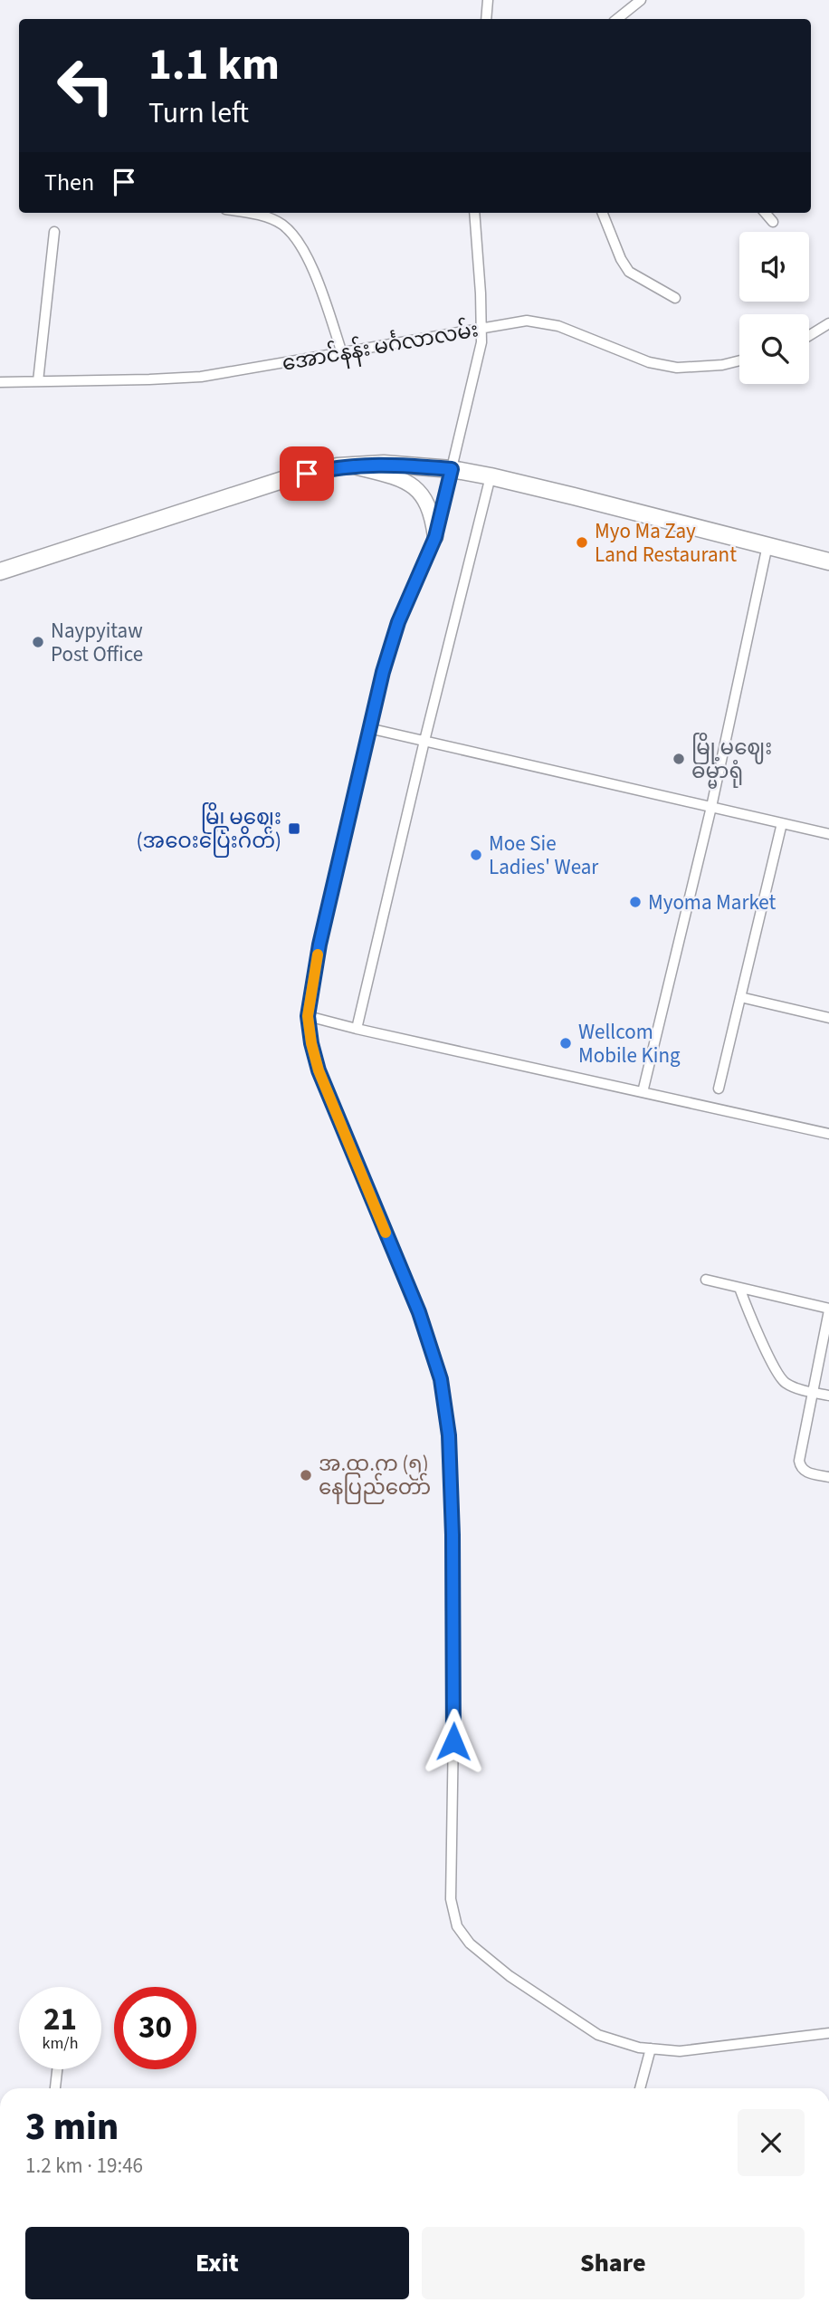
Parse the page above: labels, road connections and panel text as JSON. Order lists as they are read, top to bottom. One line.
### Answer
{"streets":{"street":["အောင်နန်း မင်္ဂလာလမ်း"]},"places":{"other":["Myo Ma Zay Land Restaurant","Naypyitaw Post Office","မြို့မဈေး ဓမ္မာရုံ","Moe Sie Ladies' Wear","Myoma Market","Wellcom Mobile King","အ.ထ.က (၅) နေပြည်တော်"],"transit":["မြို့မဈေး (အဝေးပြေးဂိတ်)"]},"page":{"turn":["1.1 km","Turn left"],"then":"Then","speed":"21 km/h","limit":"30","heading":["3 min","1.2 km · 19:46"],"buttons":["Exit","Share"]}}
